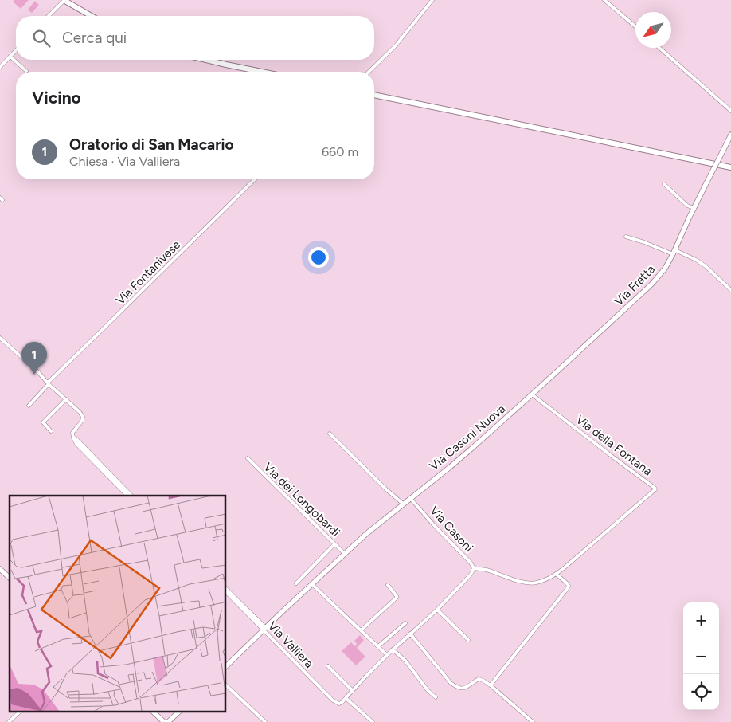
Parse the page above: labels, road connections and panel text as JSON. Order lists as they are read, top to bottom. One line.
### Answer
{"streets":{"main road":["Via Fratta","Via Casoni Nuova"],"street":["Via Fontanivese","Via della Fontana","Via dei Longobardi","Via Casoni","Via Valliera"]},"crossings":[["Via Fratta","Via Casoni Nuova"],["Via Casoni Nuova","Via della Fontana"],["Via Casoni Nuova","Via dei Longobardi"],["Via Casoni Nuova","Via Casoni"],["Via Casoni Nuova","Via Valliera"],["Via della Fontana","Via Casoni"],["Via Casoni","Via Valliera"]],"north":"bottom left","page":{"search":"Cerca qui","heading":"Vicino","list":[{"mark":"1","name":"Oratorio di San Macario","note":"Chiesa · Via Valliera","value":"660 m"}],"pins":"1","map_buttons":["+","−"]}}
